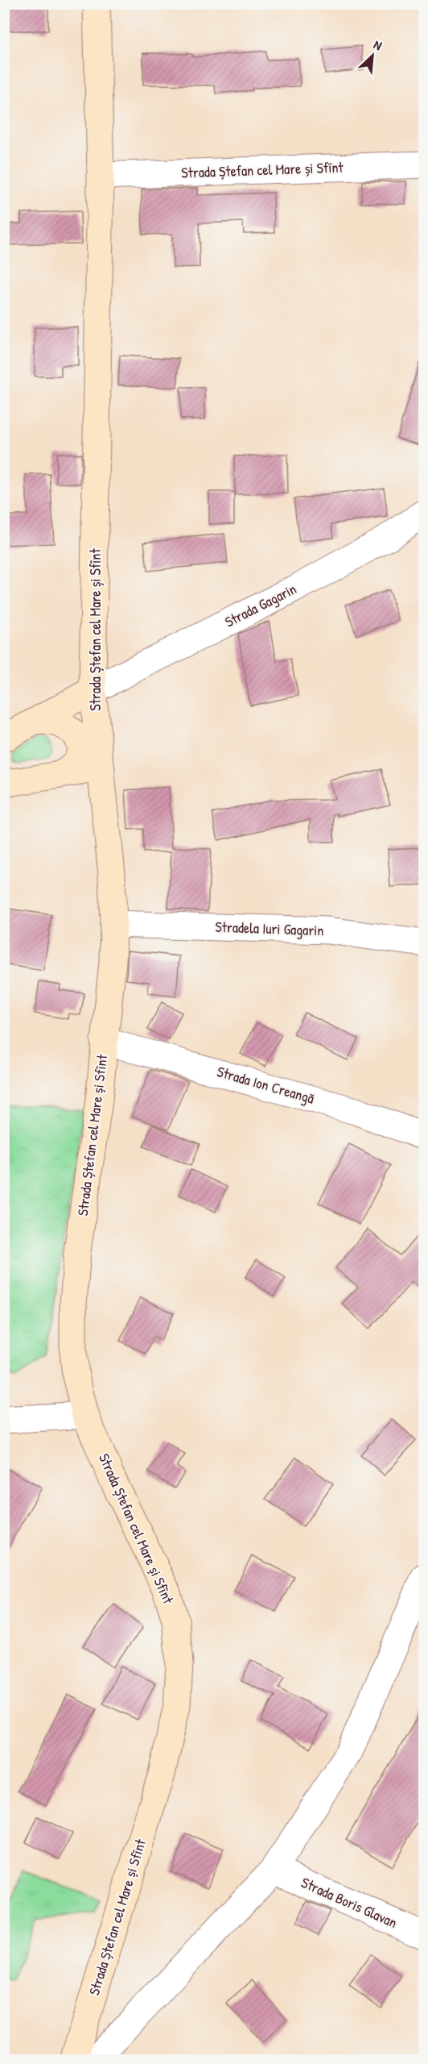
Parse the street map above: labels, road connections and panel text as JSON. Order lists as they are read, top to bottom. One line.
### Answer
{"streets":{"street":["Strada Ștefan cel Mare și Sfînt","Strada Gagarin","Stradela Iuri Gagarin","Strada Ion Creangă","Strada Boris Glavan"]},"crossings":[["Strada Ștefan cel Mare și Sfînt","Strada Gagarin"],["Strada Ștefan cel Mare și Sfînt","Stradela Iuri Gagarin"],["Strada Ștefan cel Mare și Sfînt","Strada Ion Creangă"]],"north":"top right"}
